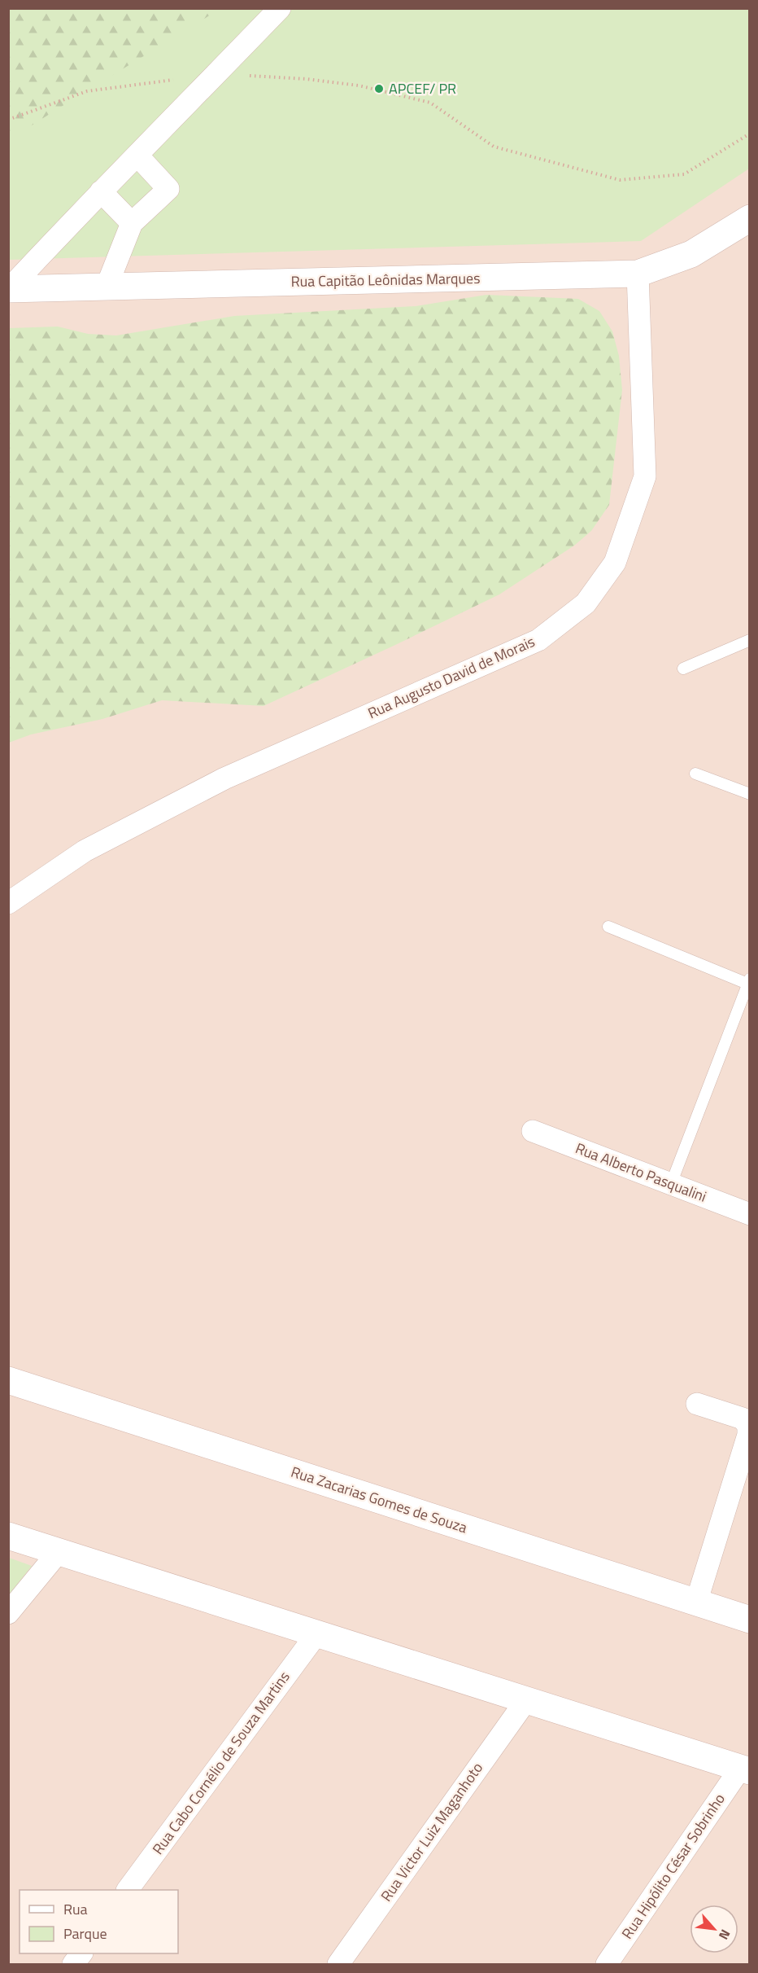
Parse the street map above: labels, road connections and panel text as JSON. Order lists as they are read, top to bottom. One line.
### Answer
{"streets":{"main road":["Rua Capitão Leônidas Marques","Rua Zacarias Gomes de Souza"],"street":["Rua Augusto David de Morais","Rua Alberto Pasqualini","Rua Cabo Cornélio de Souza Martins","Rua Victor Luiz Maganhoto","Rua Hipólito César Sobrinho"]},"crossings":[["Rua Capitão Leônidas Marques","Rua Augusto David de Morais"]],"places":["APCEF/ PR"],"legend":["Rua","Parque"],"north":"bottom right"}
